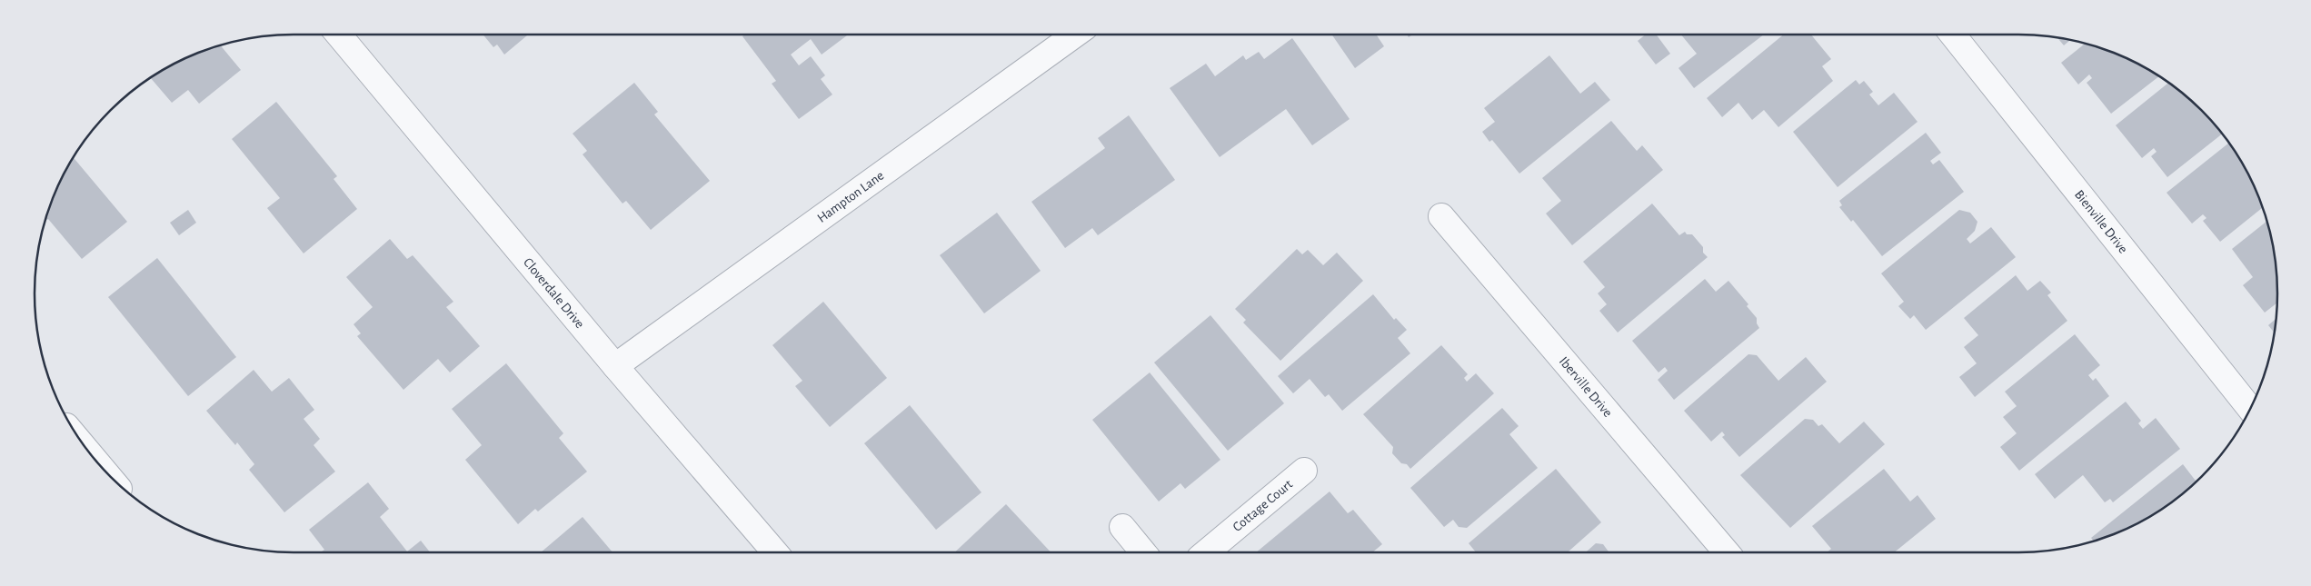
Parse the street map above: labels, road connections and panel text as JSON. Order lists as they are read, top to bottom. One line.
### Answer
{"streets":{"street":["Hampton Lane","Bienville Drive","Cloverdale Drive","Iberville Drive","Cottage Court"]},"crossings":[["Hampton Lane","Cloverdale Drive"]]}
